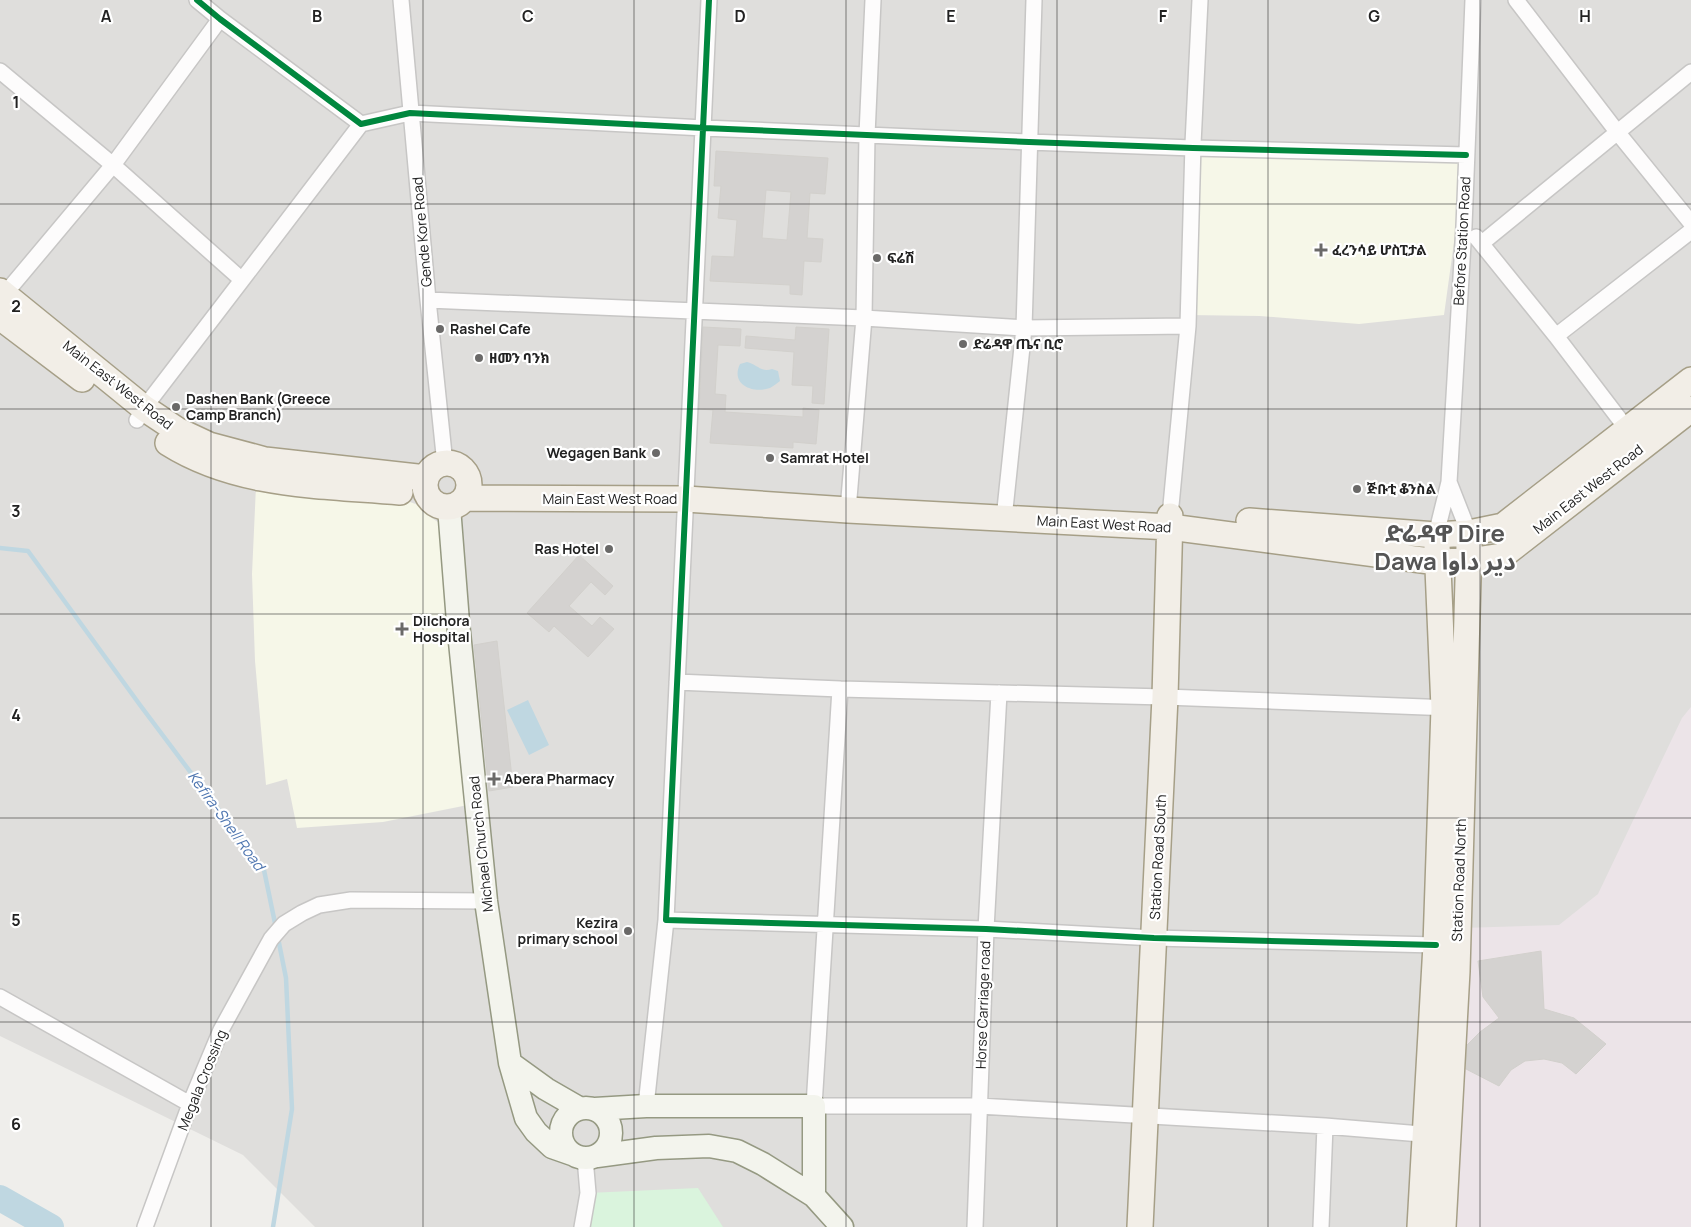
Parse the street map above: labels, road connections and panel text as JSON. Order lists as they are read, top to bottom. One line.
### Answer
{"streets":{"main road":["Main East West Road","Michael Church Road","Station Road South","Station Road North"],"street":["Gende Kore Road","Before Station Road","Horse Carriage road","Megala Crossing"]},"crossings":[["Gende Kore Road","Main East West Road"],["Before Station Road","Main East West Road"],["Before Station Road","Station Road North"],["Main East West Road","Michael Church Road"],["Main East West Road","Station Road South"],["Main East West Road","Station Road North"],["Michael Church Road","Megala Crossing"]],"districts":["ድሬዳዋ Dire Dawa دير داوا"],"water":["Kefira-Shell Road"],"places":{"health":["ፈረንሳይ ሆስፒታል","Dilchora Hospital","Abera Pharmacy"],"other":["ፍሬሽ","Rashel Cafe","ድሬዳዋ ጤና ቢሮ","ዘመን ባንክ","Dashen Bank (Greece Camp Branch)","Wegagen Bank","Samrat Hotel","ጅቡቲ ቆንስል","Ras Hotel","Kezira primary school"]},"grid":{"columns":["A","B","C","D","E","F","G","H"],"rows":["1","2","3","4","5","6"]}}
